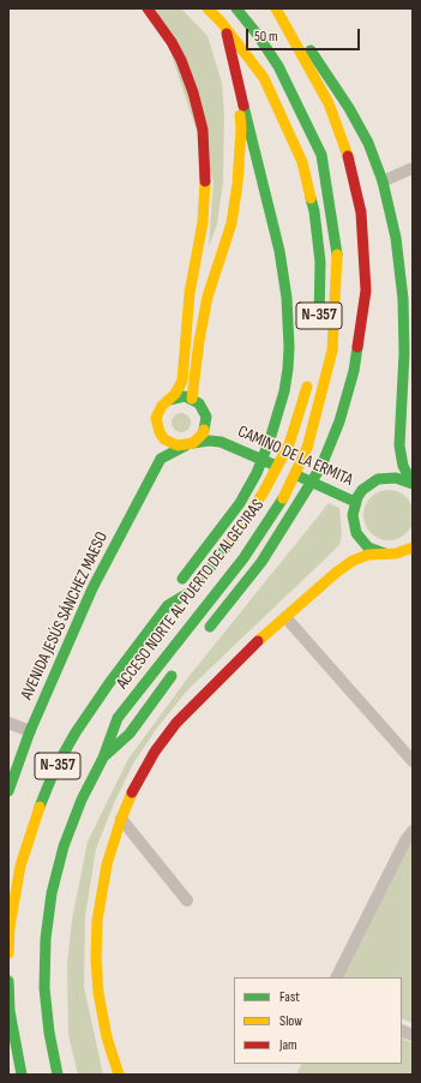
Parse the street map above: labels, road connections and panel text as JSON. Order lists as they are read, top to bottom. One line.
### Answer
{"streets":{"main road":["N-357","CAMINO DE LA ERMITA","ACCESO NORTE AL PUERTO DE ALGECIRAS","AVENIDA JESÚS SÁNCHEZ MAESO"]},"legend":["Fast","Slow","Jam"],"scale_bar":"50 m"}
